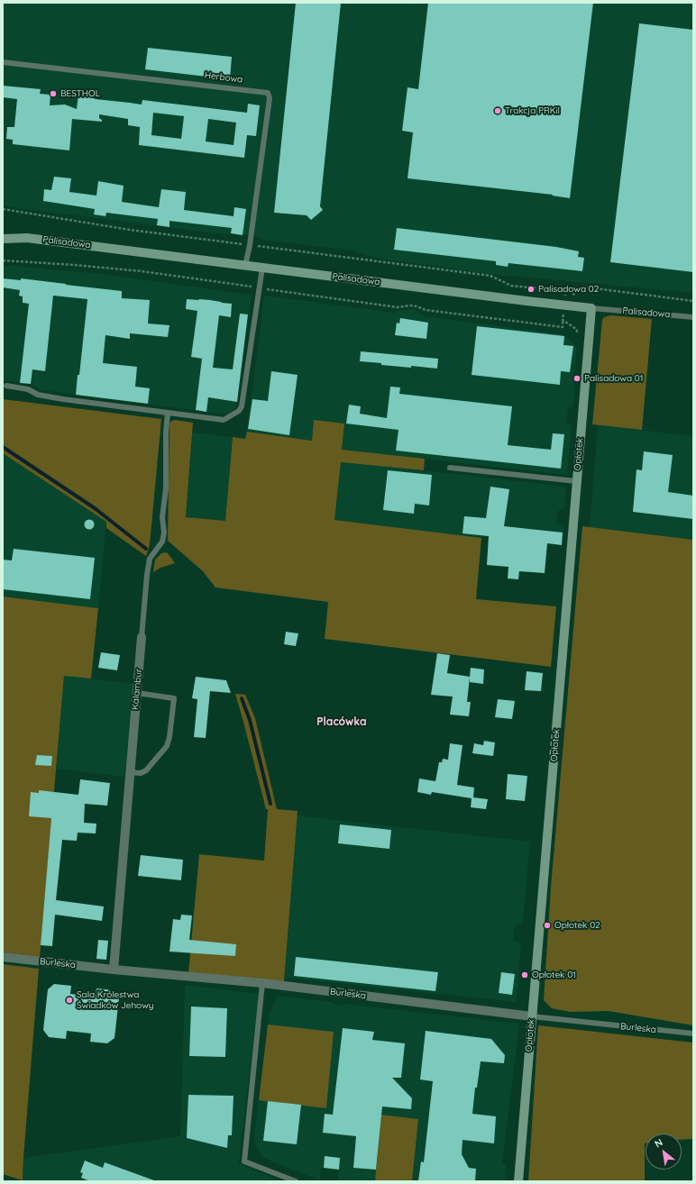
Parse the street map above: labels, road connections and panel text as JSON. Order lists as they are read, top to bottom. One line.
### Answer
{"streets":{"street":["Palisadowa","Opłotek","Kalambur","Burleska"],"lane":["Herbowa"]},"crossings":[["Herbowa","Palisadowa"],["Palisadowa","Opłotek"],["Opłotek","Burleska"],["Kalambur","Burleska"]],"districts":["Placówka"],"places":["BESTHOL","Trakcja PRKiI","Palisadowa 02","Palisadowa 01","Opłotek 02","Opłotek 01","Sala Królestwa Świadków Jehowy"],"north":"top left"}
